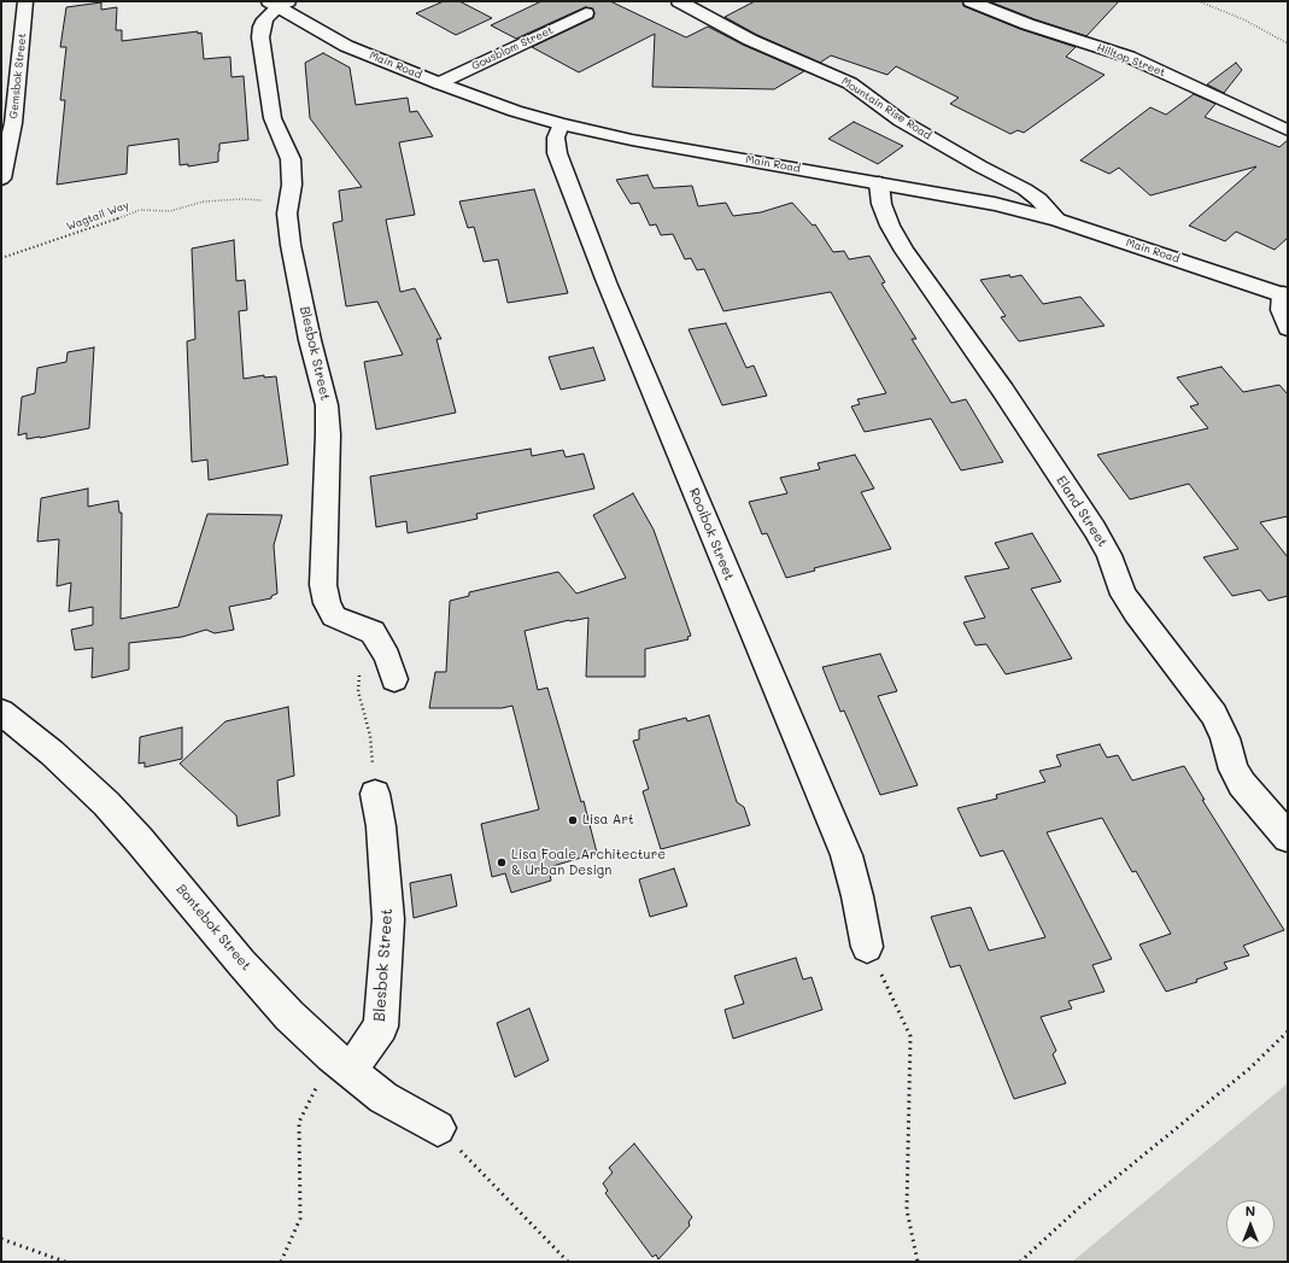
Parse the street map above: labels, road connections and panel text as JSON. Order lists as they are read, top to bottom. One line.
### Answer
{"streets":{"street":["Gousblom Street","Hilltop Street","Main Road","Gemsbok Street","Mountain Rise Road","Blesbok Street","Eland Street","Rooibok Street","Bontebok Street"],"path":["Wagtail Way"]},"crossings":[["Gousblom Street","Main Road"],["Main Road","Mountain Rise Road"],["Main Road","Blesbok Street"],["Main Road","Eland Street"],["Main Road","Rooibok Street"],["Wagtail Way","Blesbok Street"],["Blesbok Street","Bontebok Street"]],"places":["Lisa Art","Lisa Foale Architecture & Urban Design"],"north":"top"}
